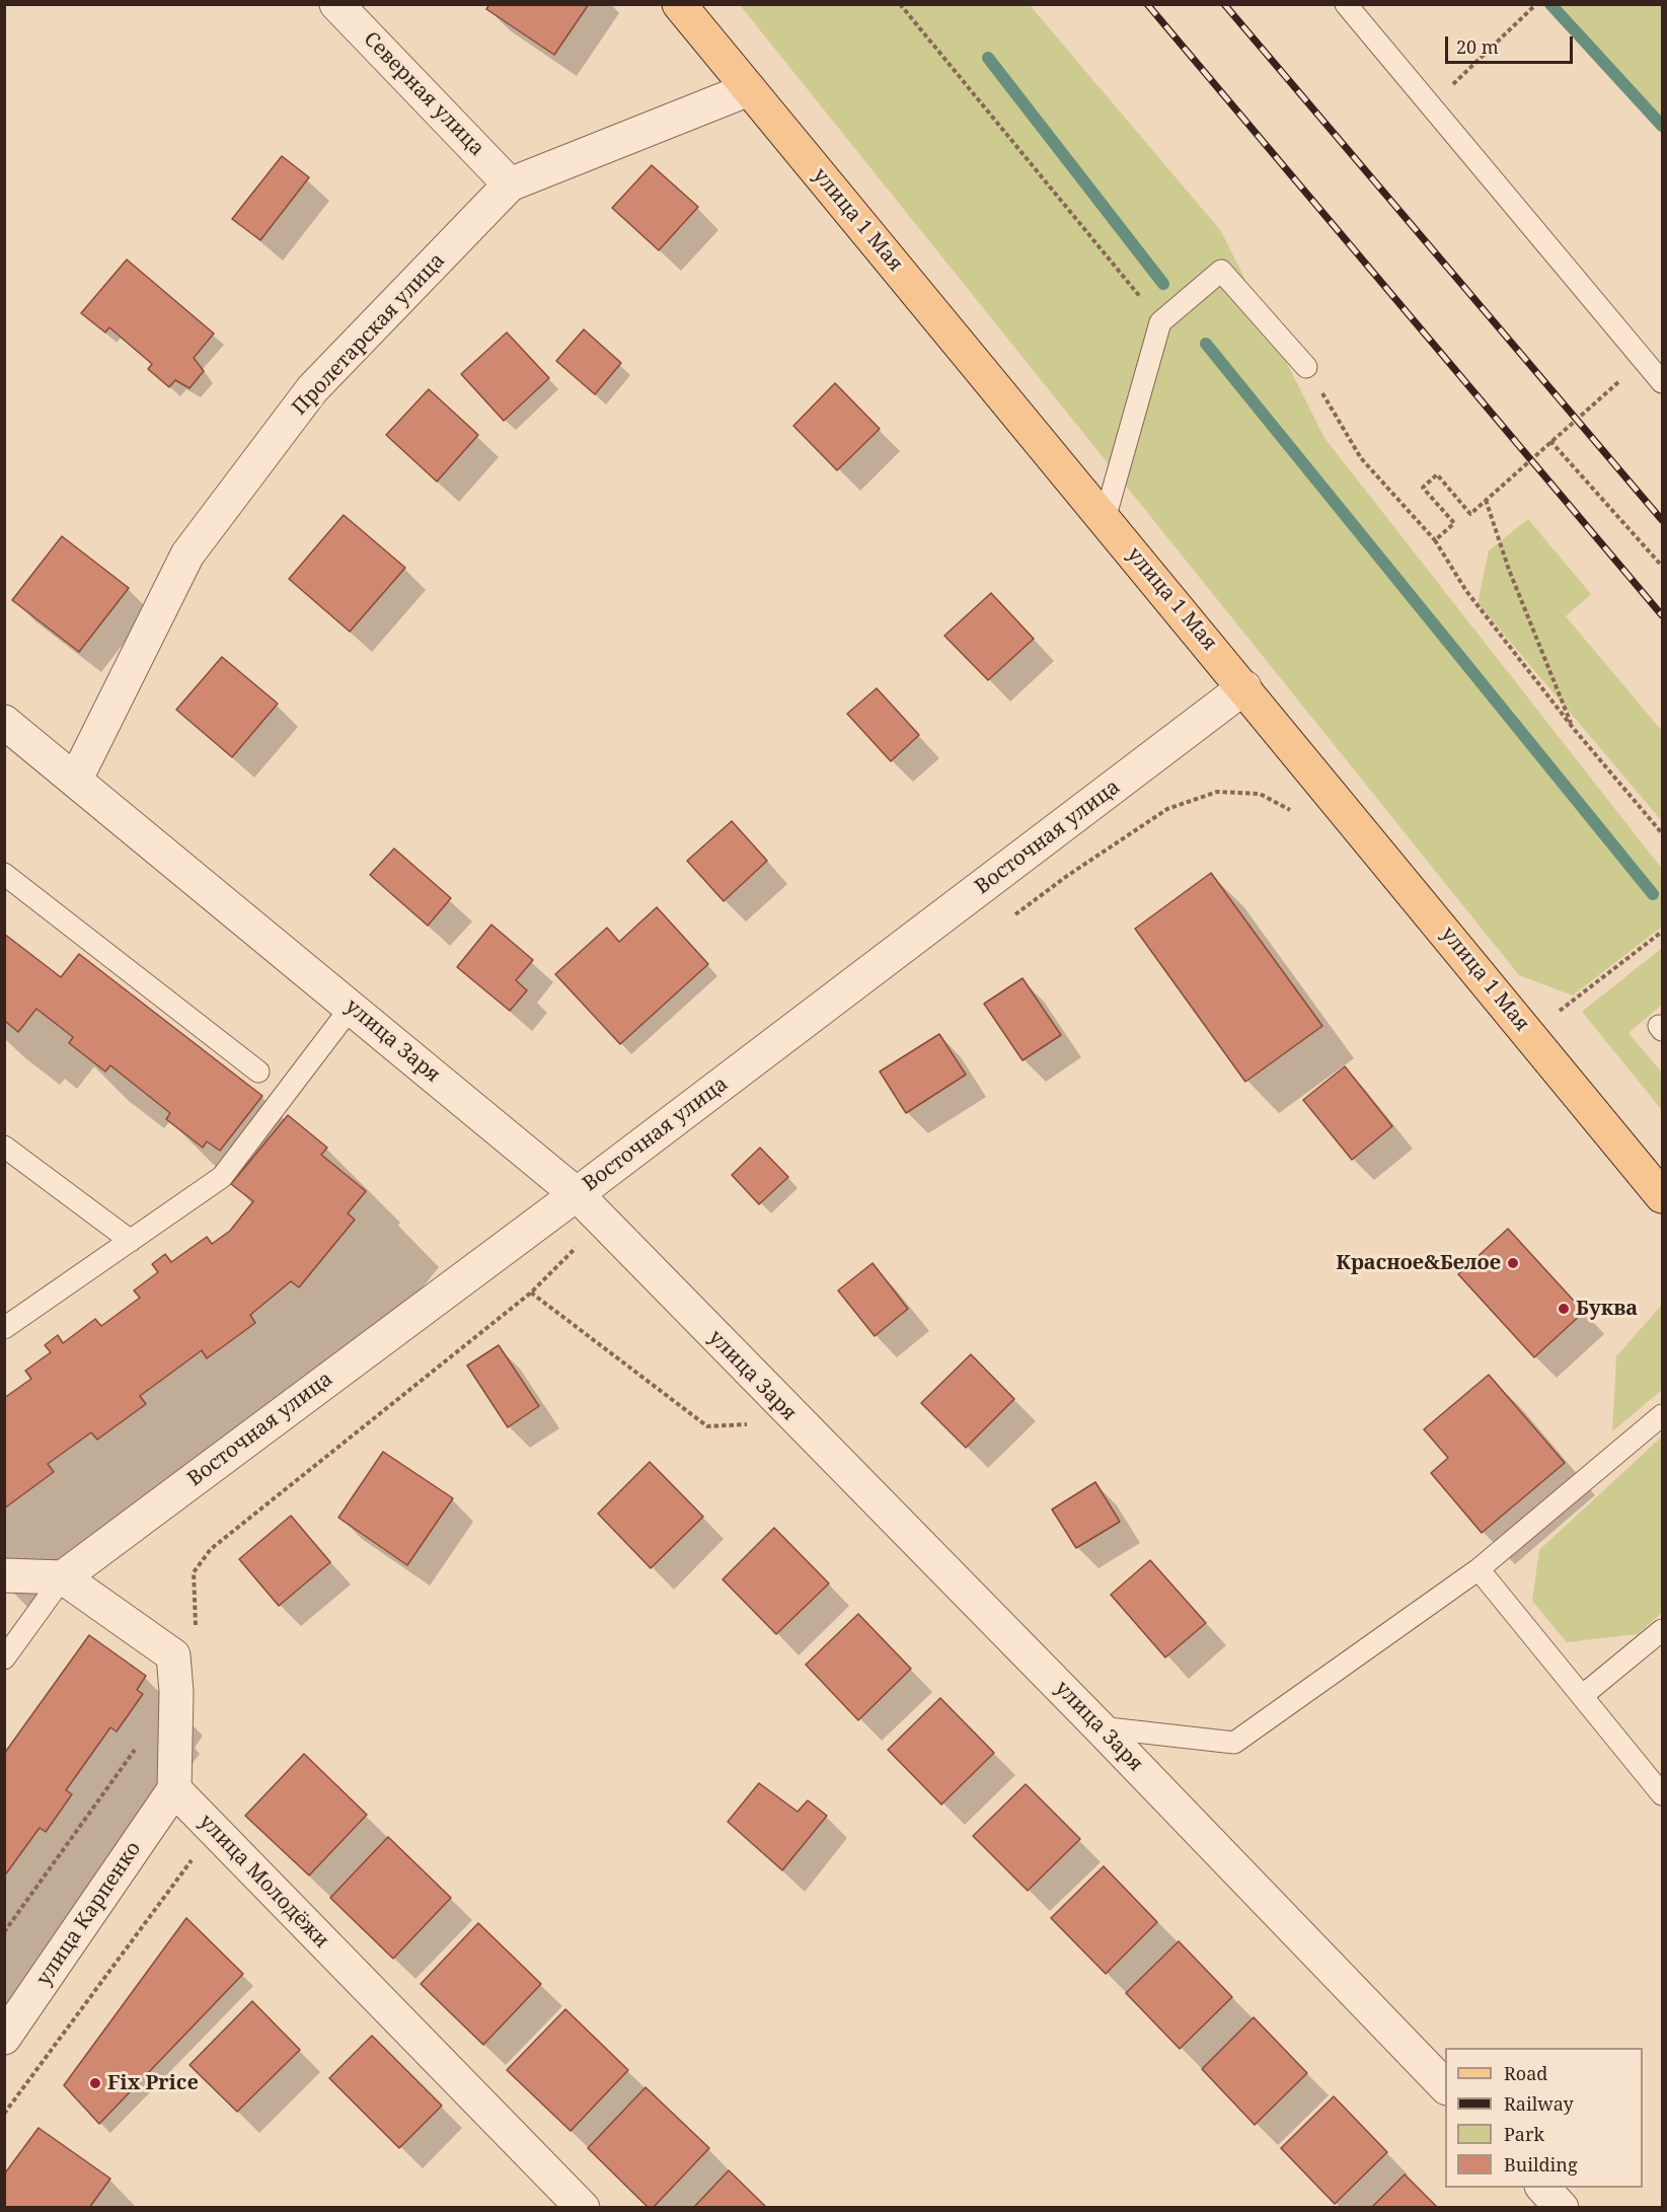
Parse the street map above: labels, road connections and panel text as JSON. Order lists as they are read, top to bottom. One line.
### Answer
{"streets":{"main road":["улица 1 Мая"],"street":["Северная улица","Пролетарская улица","Восточная улица","улица Заря","улица Молодёжи","улица Карпенко"]},"crossings":[["Северная улица","Пролетарская улица"],["улица 1 Мая","Пролетарская улица"],["улица 1 Мая","Восточная улица"],["Пролетарская улица","улица Заря"],["Восточная улица","улица Заря"],["улица Молодёжи","улица Карпенко"]],"places":["Красное&Белое","Буква","Fix Price"],"legend":["Road","Railway","Park","Building"],"scale_bar":"20 m"}
